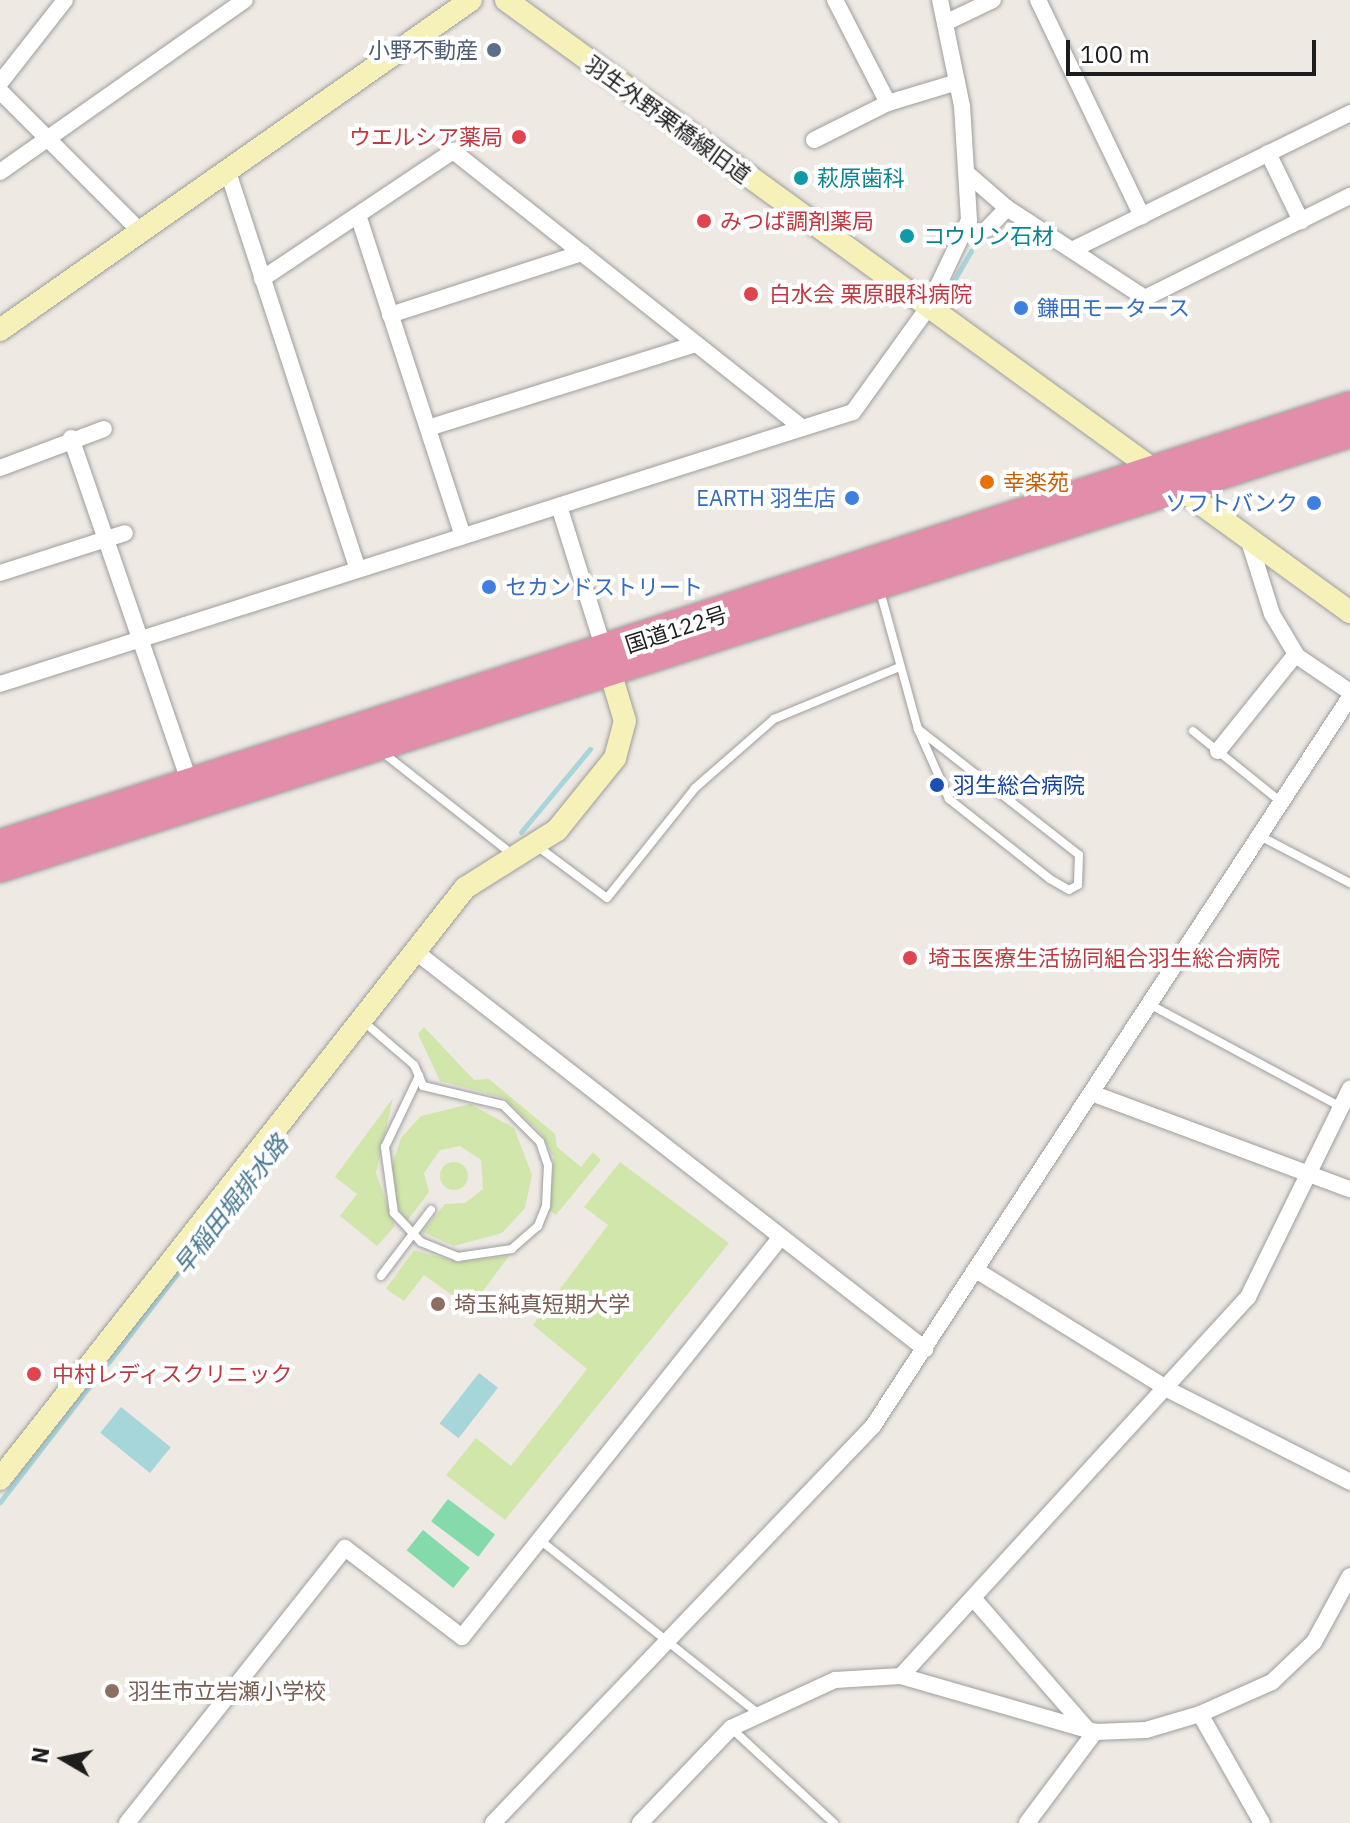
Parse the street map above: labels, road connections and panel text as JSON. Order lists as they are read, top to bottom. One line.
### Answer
{"streets":{"highway":["国道122号"],"street":["羽生外野栗橋線旧道"]},"crossings":[["羽生外野栗橋線旧道","国道122号"]],"water":["早稲田堀排水路"],"places":["小野不動産","ウエルシア薬局","萩原歯科","みつば調剤薬局","コウリン石材","白水会 栗原眼科病院","鎌田モータース","幸楽苑","EARTH 羽生店","ソフトバンク","セカンドストリート","羽生総合病院","埼玉医療生活協同組合羽生総合病院","埼玉純真短期大学","中村レディスクリニック","羽生市立岩瀬小学校"],"scale_bar":"100 m","north":"left"}
